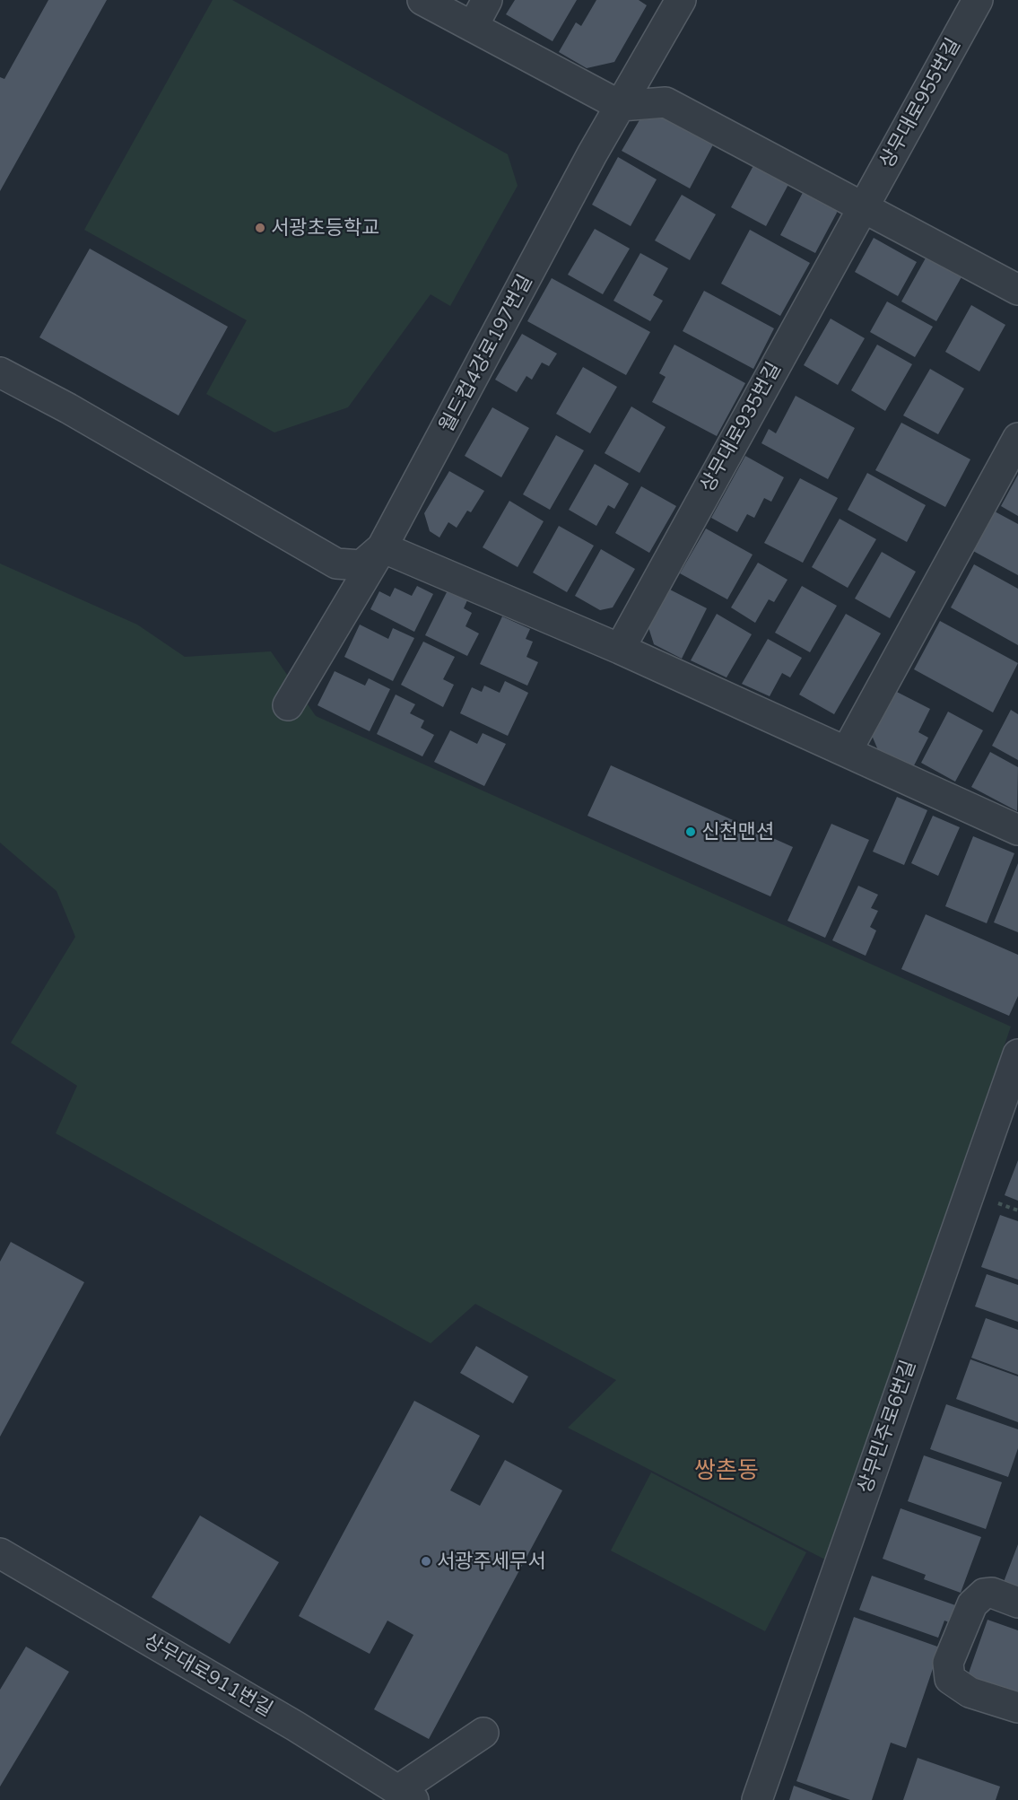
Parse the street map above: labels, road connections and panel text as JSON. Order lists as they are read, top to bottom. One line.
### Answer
{"streets":{"street":["상무대로955번길","월드컵4강로197번길","상무대로935번길","상무민주로6번길","상무대로911번길"]},"crossings":[["상무대로955번길","상무대로935번길"]],"districts":["쌍촌동"],"places":["서광초등학교","신천맨션","서광주세무서"]}
